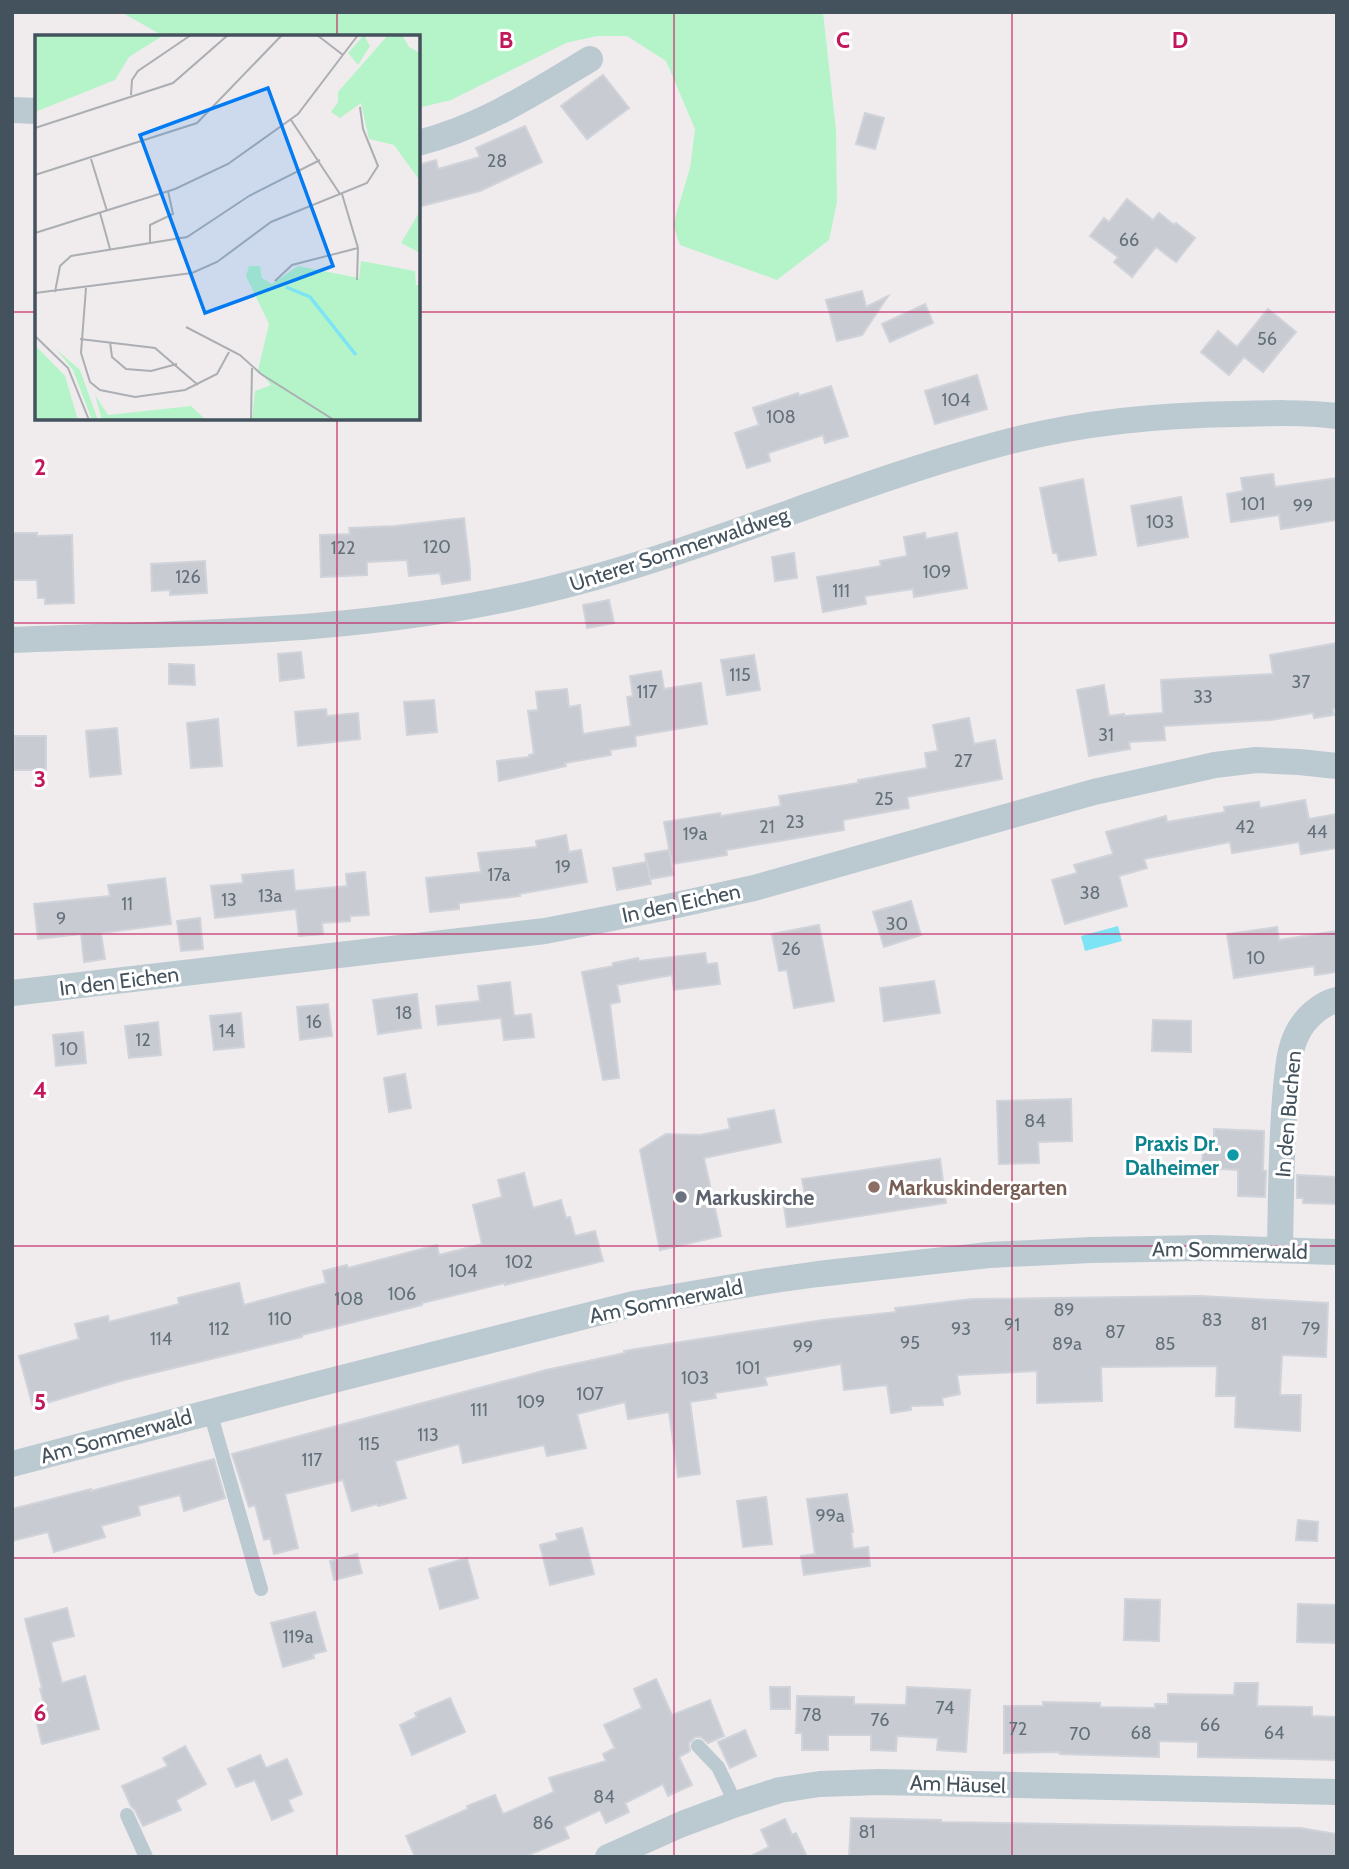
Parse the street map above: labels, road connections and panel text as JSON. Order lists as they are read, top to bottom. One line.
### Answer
{"streets":{"street":["Unterer Sommerwaldweg","In den Eichen","In den Buchen","Am Sommerwald","Am Häusel"]},"crossings":[["In den Buchen","Am Sommerwald"]],"places":["Praxis Dr. Dalheimer","Markuskindergarten","Markuskirche"],"house_numbers":["28","66","56","104","108","101","99","103","120","122","109","126","111","115","37","117","33","31","27","25","23","21","42","44","19a","19","17a","38","13a","13","11","9","30","26","10","18","16","14","12","10","84","102","104","106","108","89","110","83","81","91","112","93","79","87","114","95","89a","85","99","101","103","107","109","111","113","115","117","99a","119a","74","78","76","66","72","68","64","70","84","86","81"],"grid":{"columns":["B","C","D"],"rows":["2","3","4","5","6"]}}
